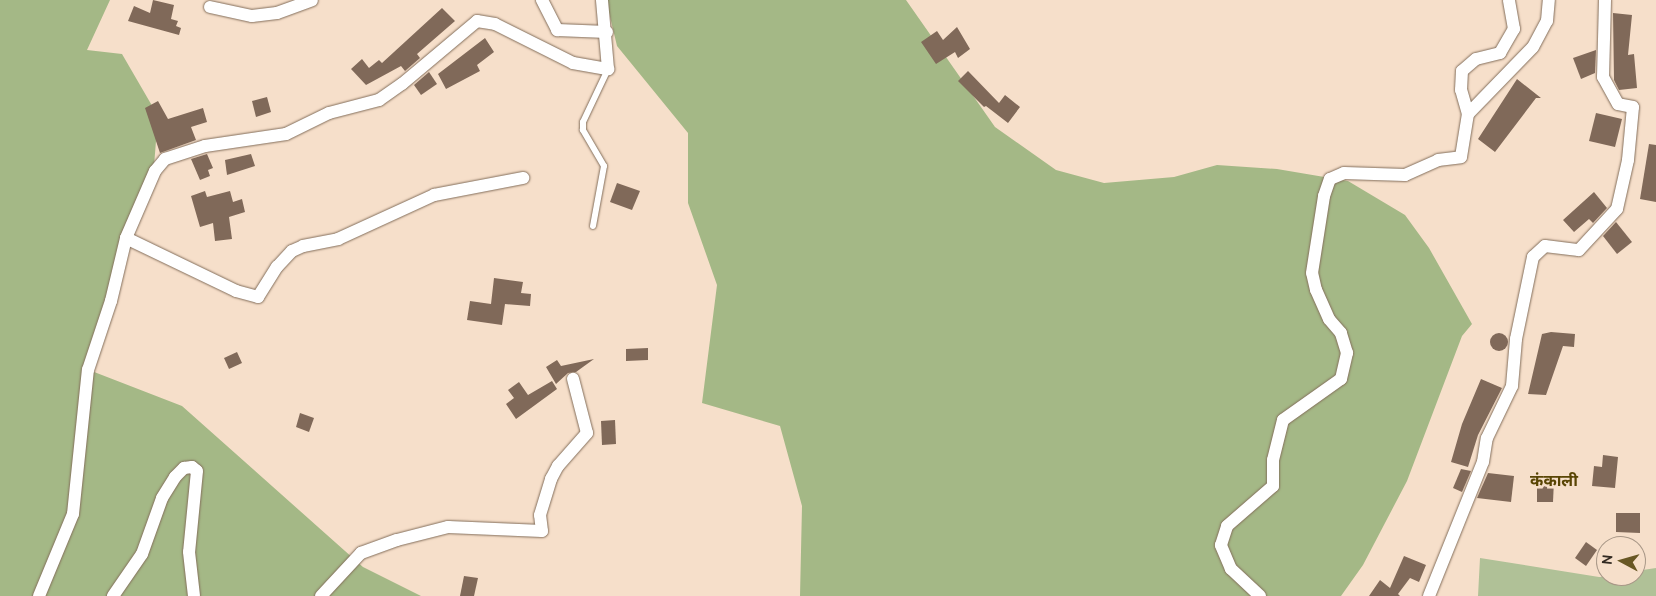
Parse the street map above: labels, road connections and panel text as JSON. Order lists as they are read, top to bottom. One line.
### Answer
{"districts":["कंकाली"],"north":"left"}
